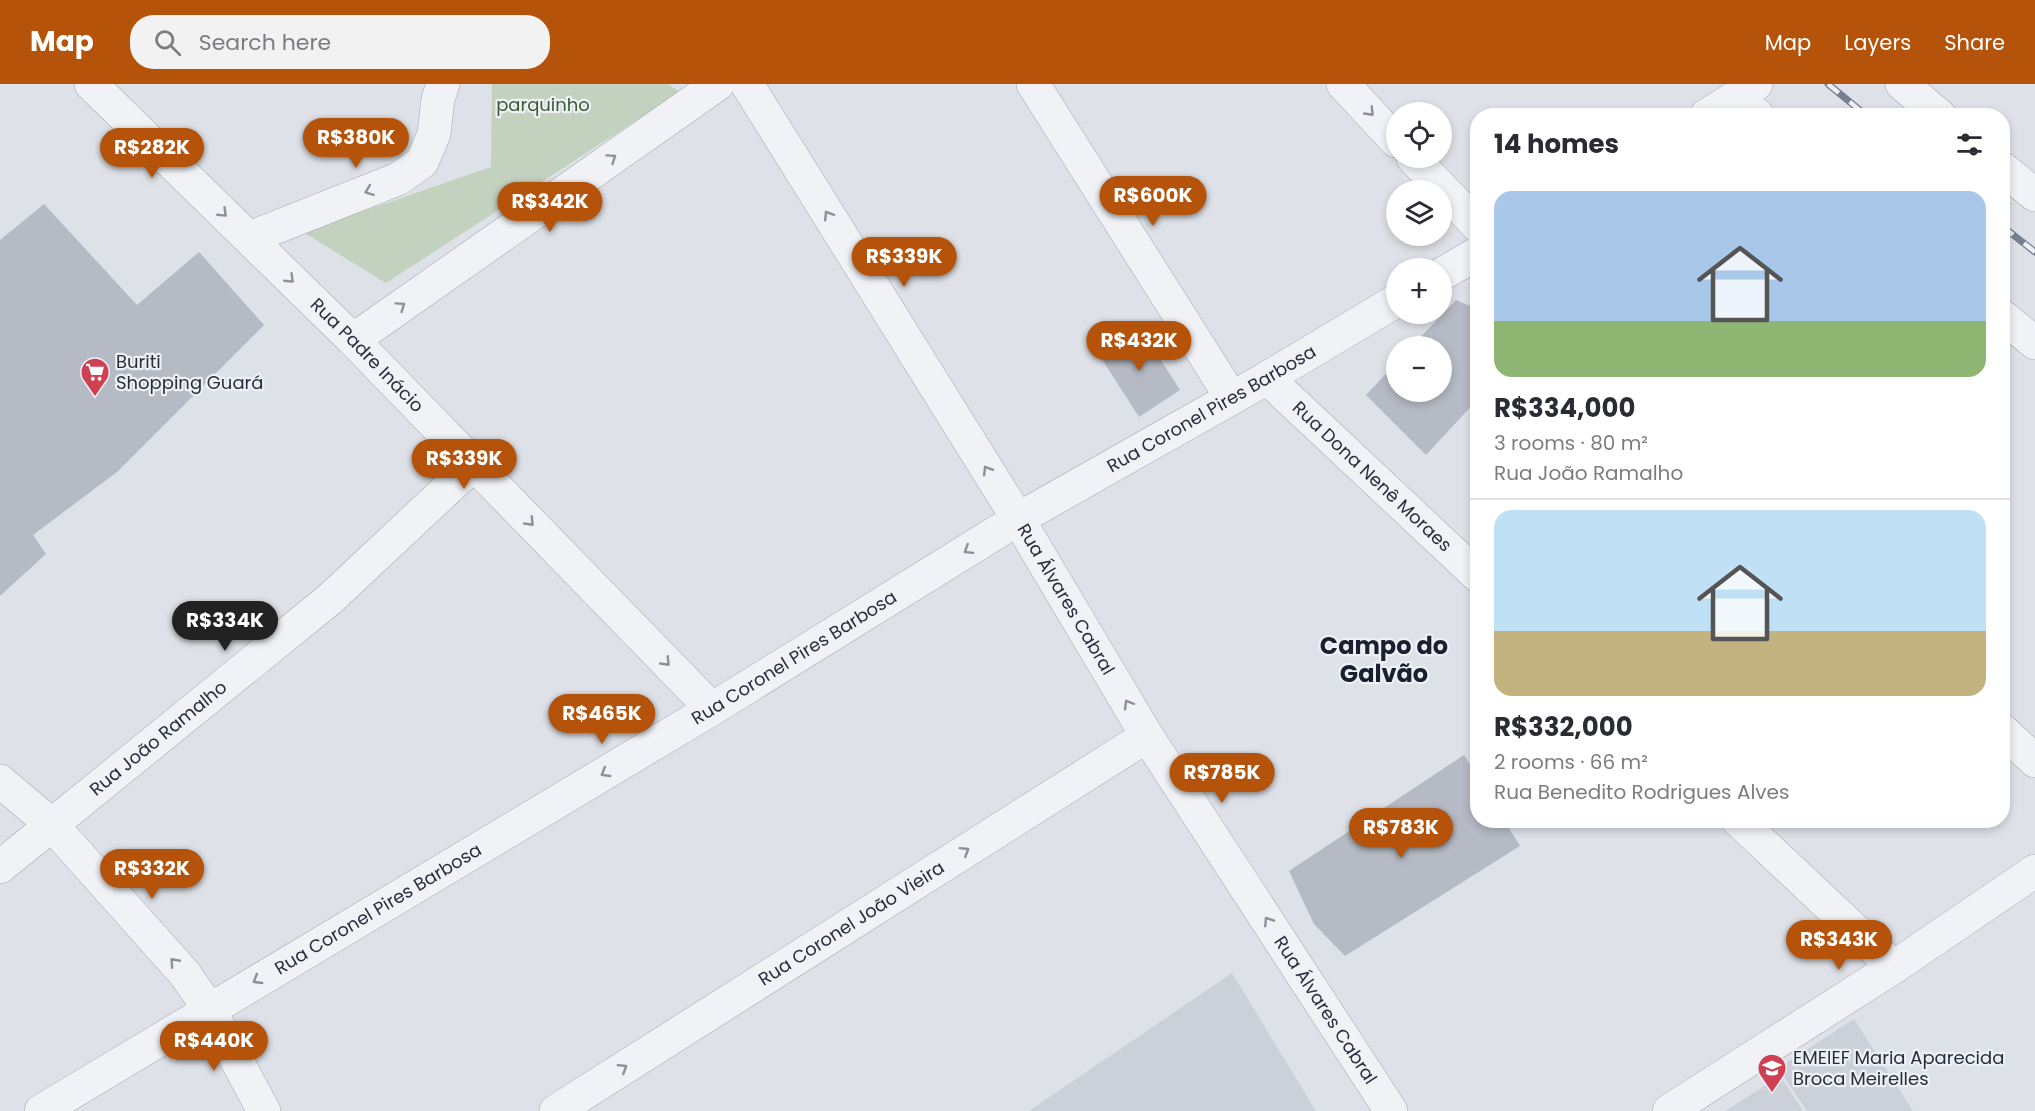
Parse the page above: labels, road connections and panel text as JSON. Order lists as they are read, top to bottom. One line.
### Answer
{"streets":{"street":["Rua Padre Inácio","Rua Coronel Pires Barbosa","Rua Dona Nenê Moraes","Rua Álvares Cabral","Rua João Ramalho","Rua Coronel João Vieira"]},"crossings":[["Rua Padre Inácio","Rua Coronel Pires Barbosa"],["Rua Padre Inácio","Rua João Ramalho"],["Rua Coronel Pires Barbosa","Rua Dona Nenê Moraes"],["Rua Coronel Pires Barbosa","Rua Álvares Cabral"],["Rua Álvares Cabral","Rua Coronel João Vieira"]],"one_way":["Rua Padre Inácio","Rua Coronel Pires Barbosa","Rua Coronel João Vieira"],"districts":["Campo do Galvão"],"parks":["parquinho"],"places":{"supermarket":["Buriti Shopping Guará"],"school or university":["EMEIEF Maria Aparecida Broca Meirelles"]},"page":{"header":"Map","search":"Search here","nav":["Map","Layers","Share"],"map_buttons":["+","−"],"heading":"14 homes","price":["R$380K","R$282K","R$600K","R$342K","R$339K","R$432K","R$339K","R$334K","R$465K","R$785K","R$783K","R$332K","R$343K","R$440K"],"list":[{"name":"R$334,000","note":"3 rooms · 80 m² · Rua João Ramalho"},{"name":"R$332,000","note":"2 rooms · 66 m² · Rua Benedito Rodrigues Alves"}]}}
